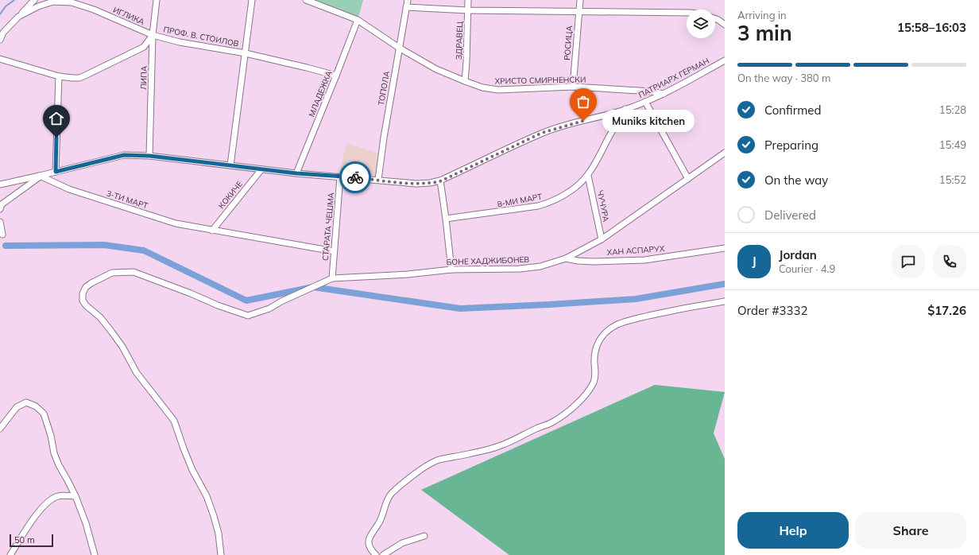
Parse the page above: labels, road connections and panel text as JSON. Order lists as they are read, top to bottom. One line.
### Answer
{"streets":{"street":["ИГЛИКА","ПРОФ. В. СТОИЛОВ","ЗДРАВЕЦ","РОСИЦА","ЛИПА","ПАТРИАРХ ГЕРМАН","ХРИСТО СМИРНЕНСКИ","ТОПОЛА","МЛАДЕЖКА","КОКИЧЕ","3-ТИ МАРТ","8-МИ МАРТ","ЧУЧУРА","СТАРАТА ЧЕШМА","ХАН АСПАРУХ","БОНЕ ХАДЖИБОНЕВ"]},"crossings":[["ИГЛИКА","ПРОФ. В. СТОИЛОВ"],["ИГЛИКА","ЛИПА"],["ПРОФ. В. СТОИЛОВ","ЛИПА"],["ПРОФ. В. СТОИЛОВ","МЛАДЕЖКА"],["ЗДРАВЕЦ","ХРИСТО СМИРНЕНСКИ"],["РОСИЦА","ХРИСТО СМИРНЕНСКИ"],["ЛИПА","ПАТРИАРХ ГЕРМАН"],["ПАТРИАРХ ГЕРМАН","ХРИСТО СМИРНЕНСКИ"],["ПАТРИАРХ ГЕРМАН","ТОПОЛА"],["ПАТРИАРХ ГЕРМАН","МЛАДЕЖКА"],["ПАТРИАРХ ГЕРМАН","КОКИЧЕ"],["ПАТРИАРХ ГЕРМАН","3-ТИ МАРТ"],["ПАТРИАРХ ГЕРМАН","8-МИ МАРТ"],["ПАТРИАРХ ГЕРМАН","СТАРАТА ЧЕШМА"],["ХРИСТО СМИРНЕНСКИ","ТОПОЛА"],["ХРИСТО СМИРНЕНСКИ","МЛАДЕЖКА"],["КОКИЧЕ","3-ТИ МАРТ"],["3-ТИ МАРТ","СТАРАТА ЧЕШМА"],["8-МИ МАРТ","ЧУЧУРА"],["ЧУЧУРА","БОНЕ ХАДЖИБОНЕВ"],["СТАРАТА ЧЕШМА","БОНЕ ХАДЖИБОНЕВ"],["ХАН АСПАРУХ","БОНЕ ХАДЖИБОНЕВ"]],"places":["Muniks kitchen"],"scale_bar":"50 m","page":{"heading":["3 min","Arriving in","15:58–16:03"],"panel":["Jordan","Courier · 4.9","Order #3332","$17.26"],"bar":"On the way · 380 m","list":[["Confirmed","15:28"],["Preparing","15:49"],["On the way","15:52"],"Delivered"],"bubble":"Muniks kitchen","round":"J","buttons":["Help","Share"],"scale":"50 m"}}
